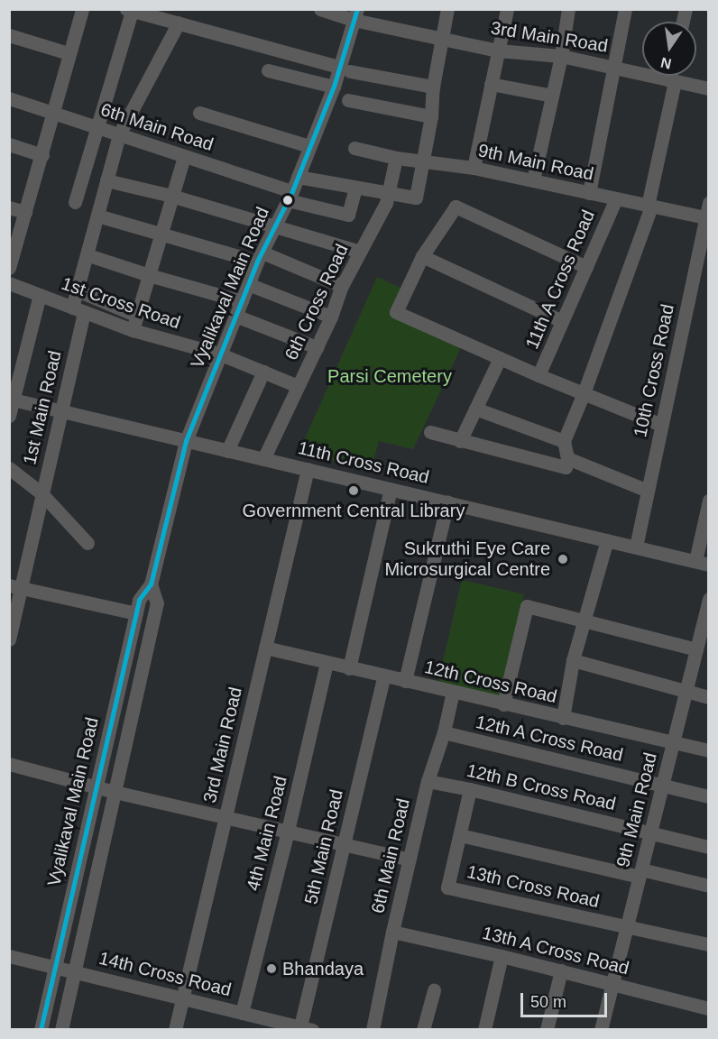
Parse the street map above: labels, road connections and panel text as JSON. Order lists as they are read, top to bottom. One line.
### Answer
{"streets":{"street":["3rd Main Road","6th Main Road","9th Main Road","11th A Cross Road","Vyalikaval Main Road","6th Cross Road","1st Cross Road","10th Cross Road","1st Main Road","11th Cross Road","12th Cross Road","12th A Cross Road","12th B Cross Road","4th Main Road","5th Main Road","13th Cross Road","13th A Cross Road","14th Cross Road"]},"crossings":[["3rd Main Road","Vyalikaval Main Road"],["3rd Main Road","11th Cross Road"],["3rd Main Road","12th Cross Road"],["3rd Main Road","14th Cross Road"],["6th Main Road","Vyalikaval Main Road"],["6th Main Road","1st Main Road"],["6th Main Road","12th Cross Road"],["6th Main Road","12th A Cross Road"],["6th Main Road","12th B Cross Road"],["6th Main Road","13th A Cross Road"],["9th Main Road","11th A Cross Road"],["9th Main Road","6th Cross Road"],["9th Main Road","10th Cross Road"],["9th Main Road","12th Cross Road"],["9th Main Road","12th A Cross Road"],["9th Main Road","12th B Cross Road"],["9th Main Road","13th Cross Road"],["9th Main Road","13th A Cross Road"],["Vyalikaval Main Road","1st Cross Road"],["Vyalikaval Main Road","11th Cross Road"],["Vyalikaval Main Road","14th Cross Road"],["6th Cross Road","1st Cross Road"],["6th Cross Road","11th Cross Road"],["1st Cross Road","1st Main Road"],["10th Cross Road","11th Cross Road"],["1st Main Road","11th Cross Road"],["12th Cross Road","4th Main Road"],["12th Cross Road","5th Main Road"],["12th B Cross Road","13th Cross Road"],["4th Main Road","14th Cross Road"],["5th Main Road","14th Cross Road"]],"parks":["Parsi Cemetery"],"places":["Government Central Library","Sukruthi Eye Care Microsurgical Centre","Bhandaya"],"scale_bar":"50 m","north":"bottom"}
